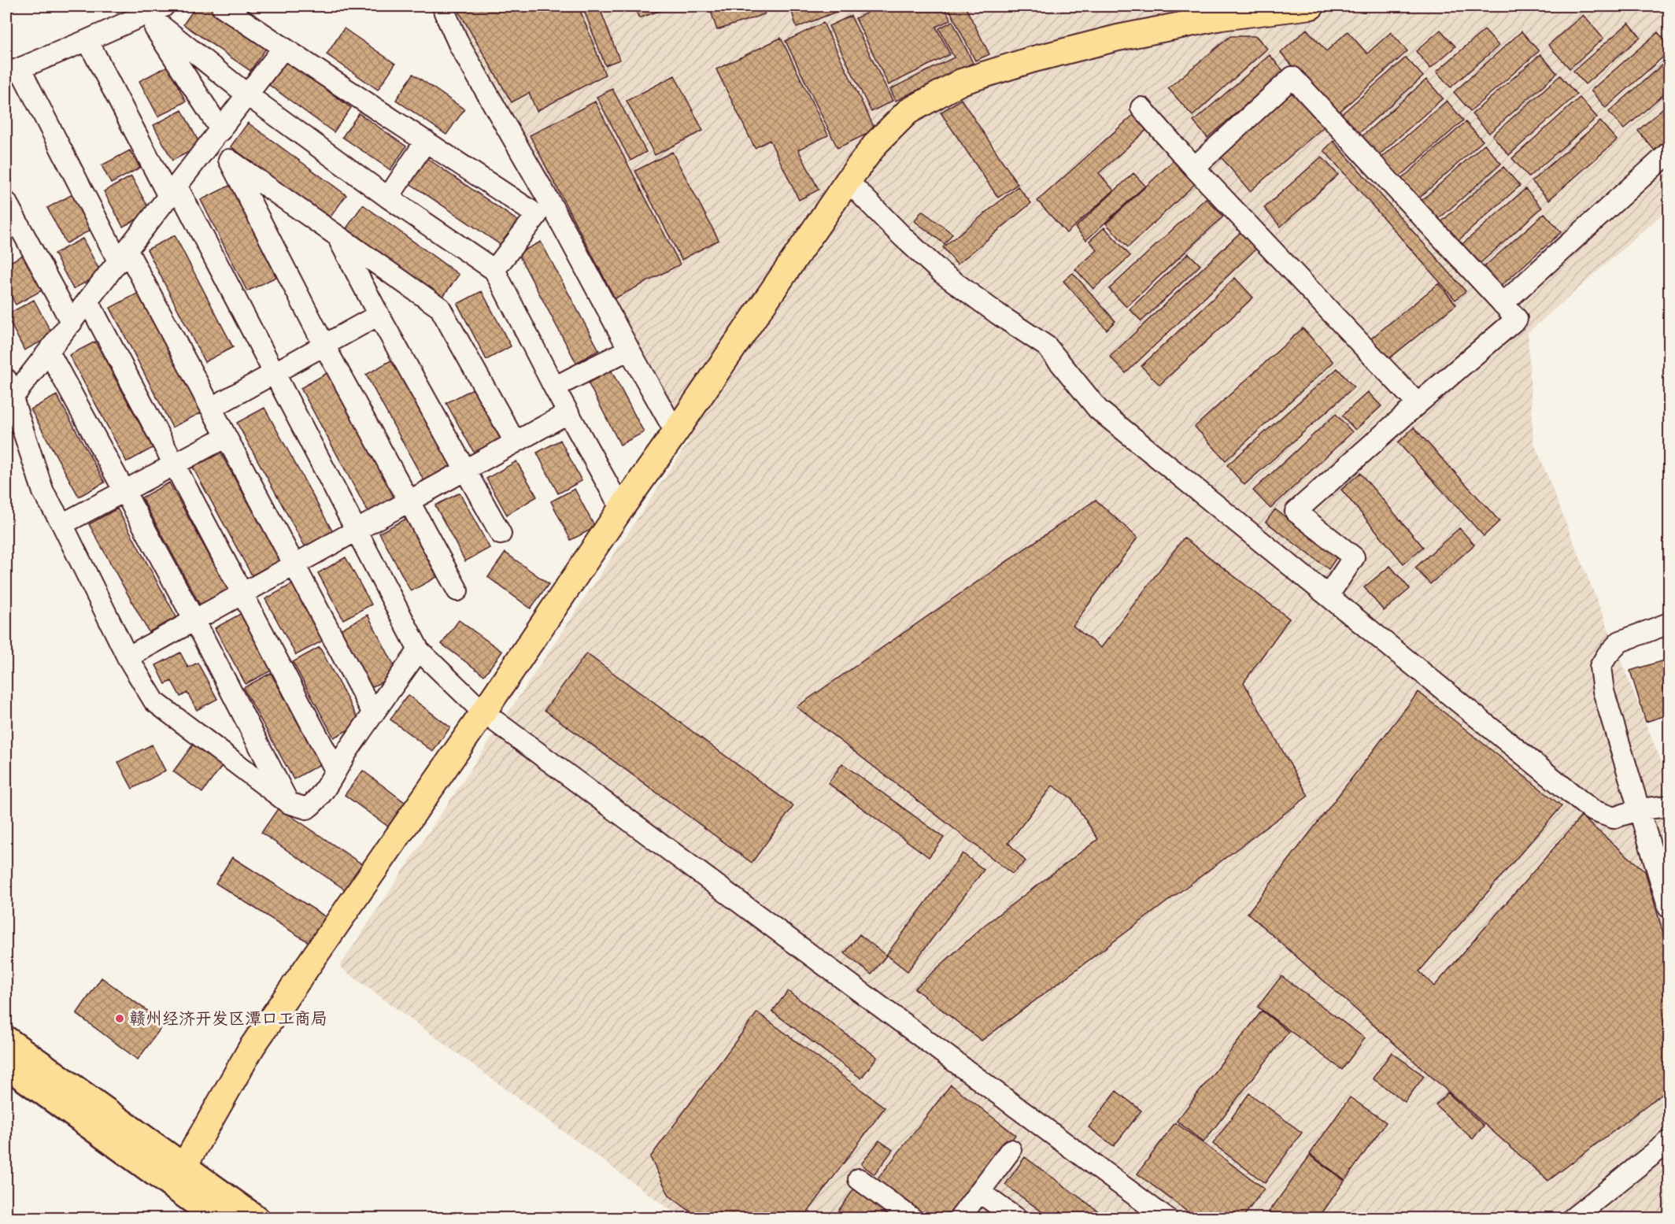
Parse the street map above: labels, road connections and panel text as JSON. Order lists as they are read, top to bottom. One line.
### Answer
{"places":["赣州经济开发区潭口工商局"]}
